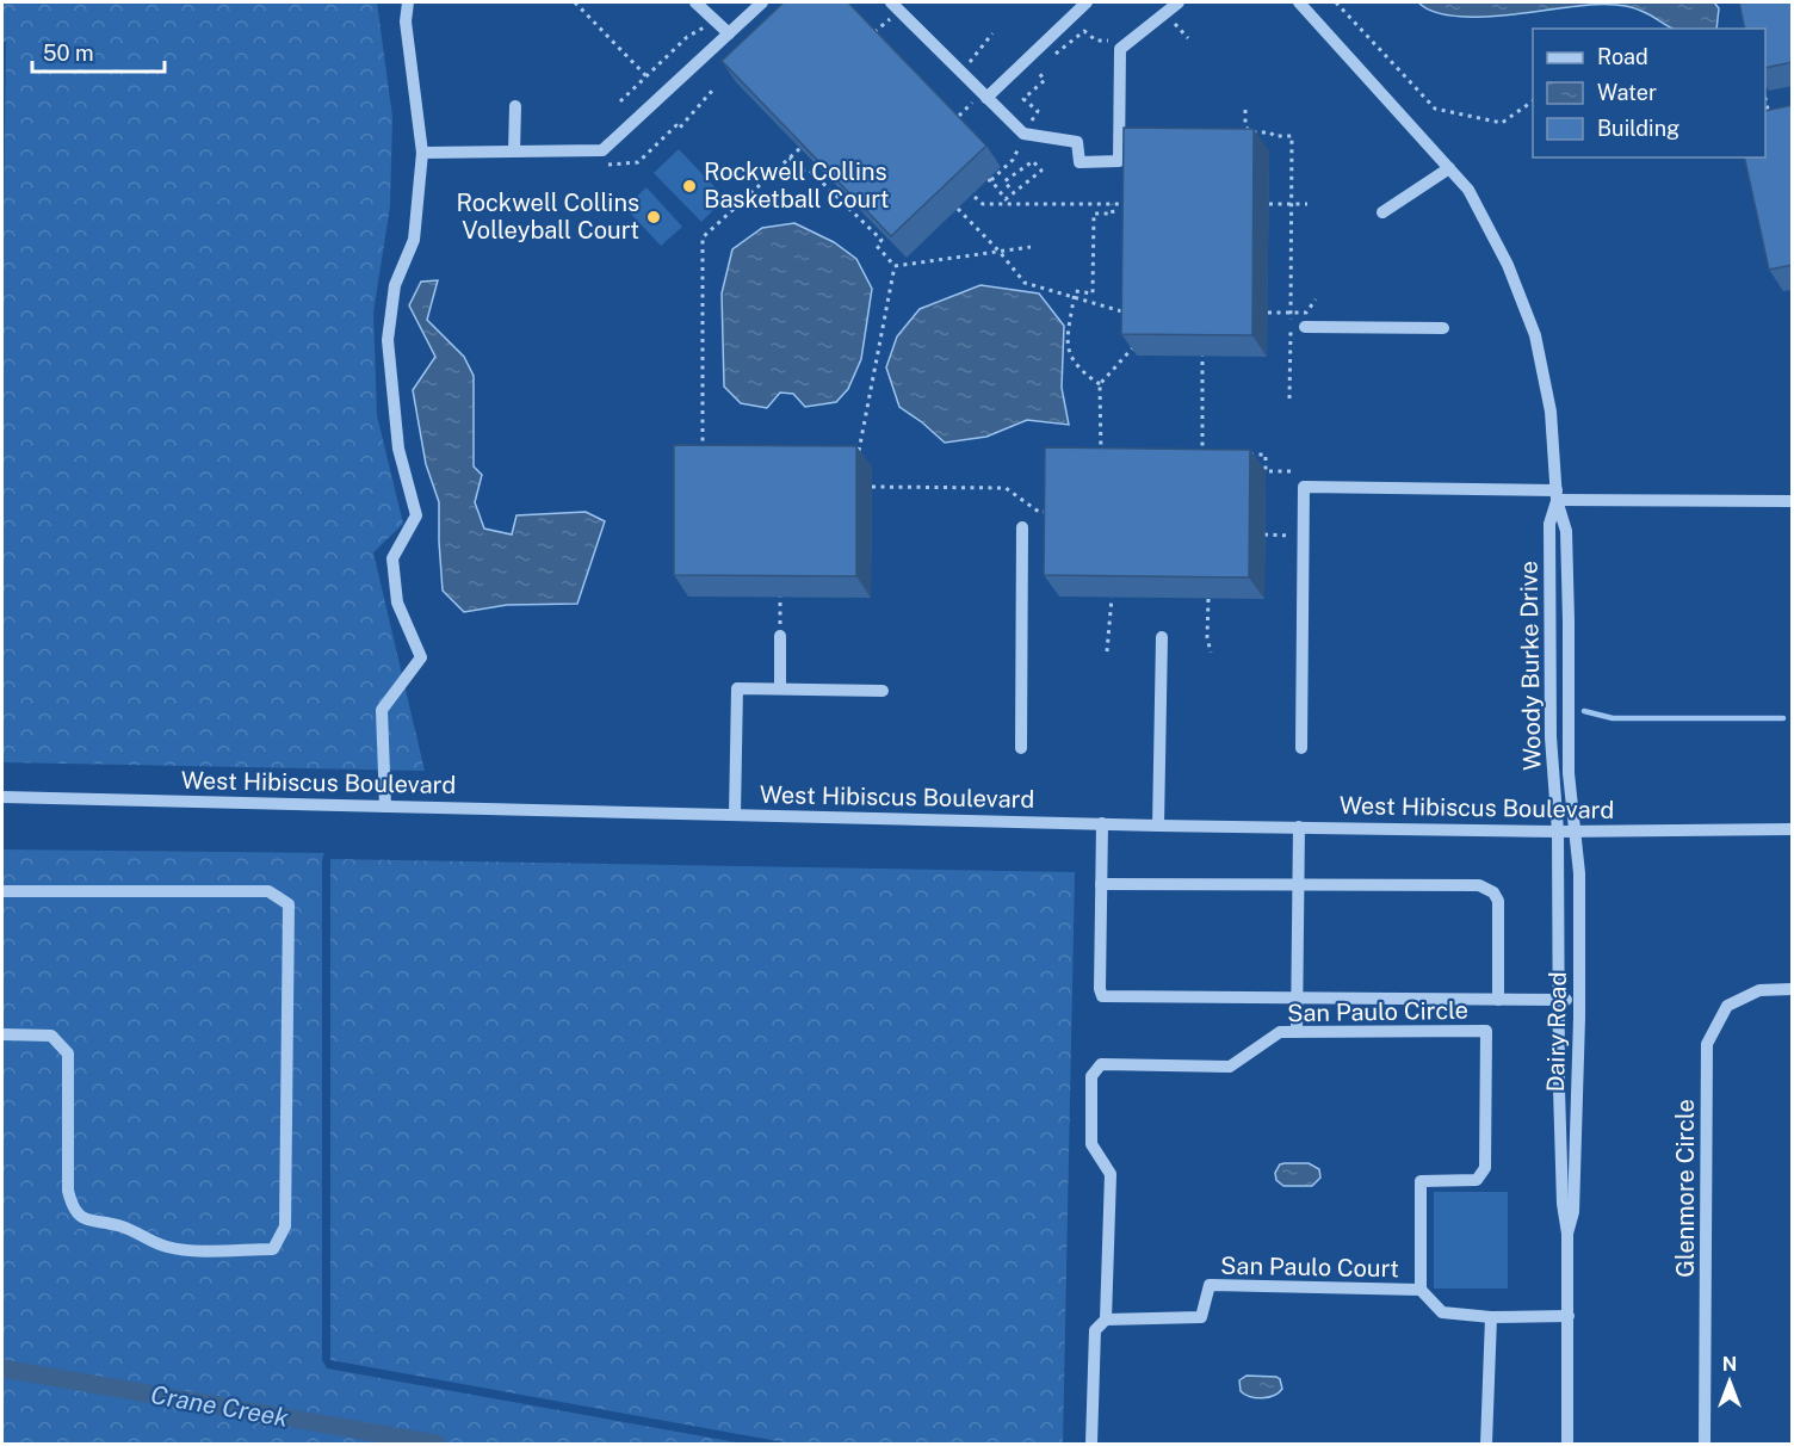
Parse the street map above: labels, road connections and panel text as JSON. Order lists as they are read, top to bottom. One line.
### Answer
{"streets":{"street":["Woody Burke Drive","West Hibiscus Boulevard","San Paulo Circle","Dairy Road","Glenmore Circle","San Paulo Court"]},"crossings":[["Woody Burke Drive","West Hibiscus Boulevard"],["Woody Burke Drive","Dairy Road"],["West Hibiscus Boulevard","Dairy Road"],["San Paulo Circle","San Paulo Court"],["Dairy Road","San Paulo Court"]],"water":["Crane Creek"],"places":["Rockwell Collins Basketball Court","Rockwell Collins Volleyball Court"],"legend":["Road","Water","Building"],"scale_bar":"50 m","north":"top"}
